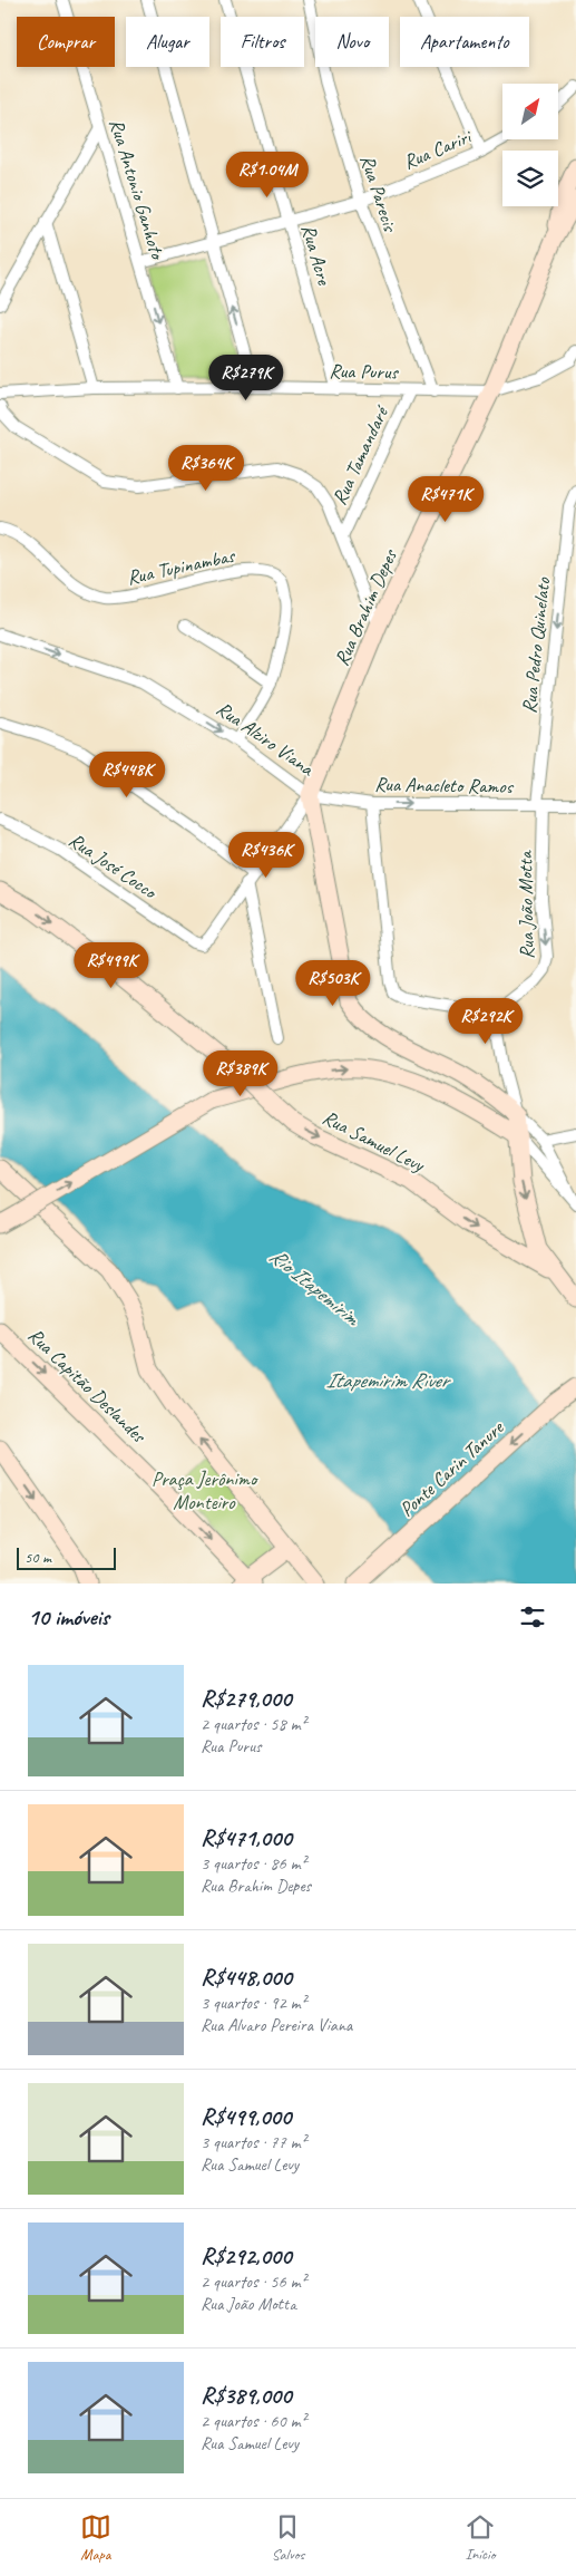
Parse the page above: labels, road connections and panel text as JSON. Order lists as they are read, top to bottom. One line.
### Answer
{"streets":{"main road":["Rua Brahim Depes","Rua Alziro Viana","Rua Samuel Levy","Rua Capitão Deslandes","Ponte Carin Tanure"],"street":["Rua Cariri","Rua Antonio Ganhoto","Rua Parecis","Rua Acre","Rua Purus","Rua Tamandaré","Rua Tupinambas","Rua Pedro Quinelato","Rua Anacleto Ramos","Rua José Cocco","Rua João Motta"]},"crossings":[["Rua Cariri","Rua Antonio Ganhoto"],["Rua Cariri","Rua Parecis"],["Rua Cariri","Rua Acre"],["Rua Antonio Ganhoto","Rua Purus"],["Rua Parecis","Rua Purus"],["Rua Acre","Rua Purus"],["Rua Purus","Rua Tamandaré"],["Rua Purus","Rua Brahim Depes"],["Rua Tupinambas","Rua Alziro Viana"],["Rua Brahim Depes","Rua Alziro Viana"],["Rua Brahim Depes","Rua Anacleto Ramos"],["Rua Brahim Depes","Rua José Cocco"],["Rua Pedro Quinelato","Rua Anacleto Ramos"],["Rua Pedro Quinelato","Rua João Motta"],["Rua Alziro Viana","Rua Anacleto Ramos"],["Rua Anacleto Ramos","Rua João Motta"]],"one_way":["Rua Pedro Quinelato","Rua Anacleto Ramos","Rua João Motta","Rua Samuel Levy","Ponte Carin Tanure"],"water":["Rio Itapemirim","Itapemirim River"],"parks":["Praça Jerônimo Monteiro"],"scale_bar":"50 m","north":"top right","page":{"chip":["Comprar","Alugar","Filtros","Novo","Apartamento"],"price":["R$1.04M","R$279K","R$364K","R$471K","R$448K","R$436K","R$499K","R$503K","R$292K","R$389K"],"scale":"50 m","heading":"10 imóveis","list":[{"name":"R$279,000","note":"2 quartos · 58 m² · Rua Purus"},{"name":"R$471,000","note":"3 quartos · 86 m² · Rua Brahim Depes"},{"name":"R$448,000","note":"3 quartos · 92 m² · Rua Alvaro Pereira Viana"},{"name":"R$499,000","note":"3 quartos · 77 m² · Rua Samuel Levy"},{"name":"R$292,000","note":"2 quartos · 56 m² · Rua João Motta"},{"name":"R$389,000","note":"2 quartos · 60 m² · Rua Samuel Levy"}],"tabs":["Mapa","Salvos","Início"]}}
